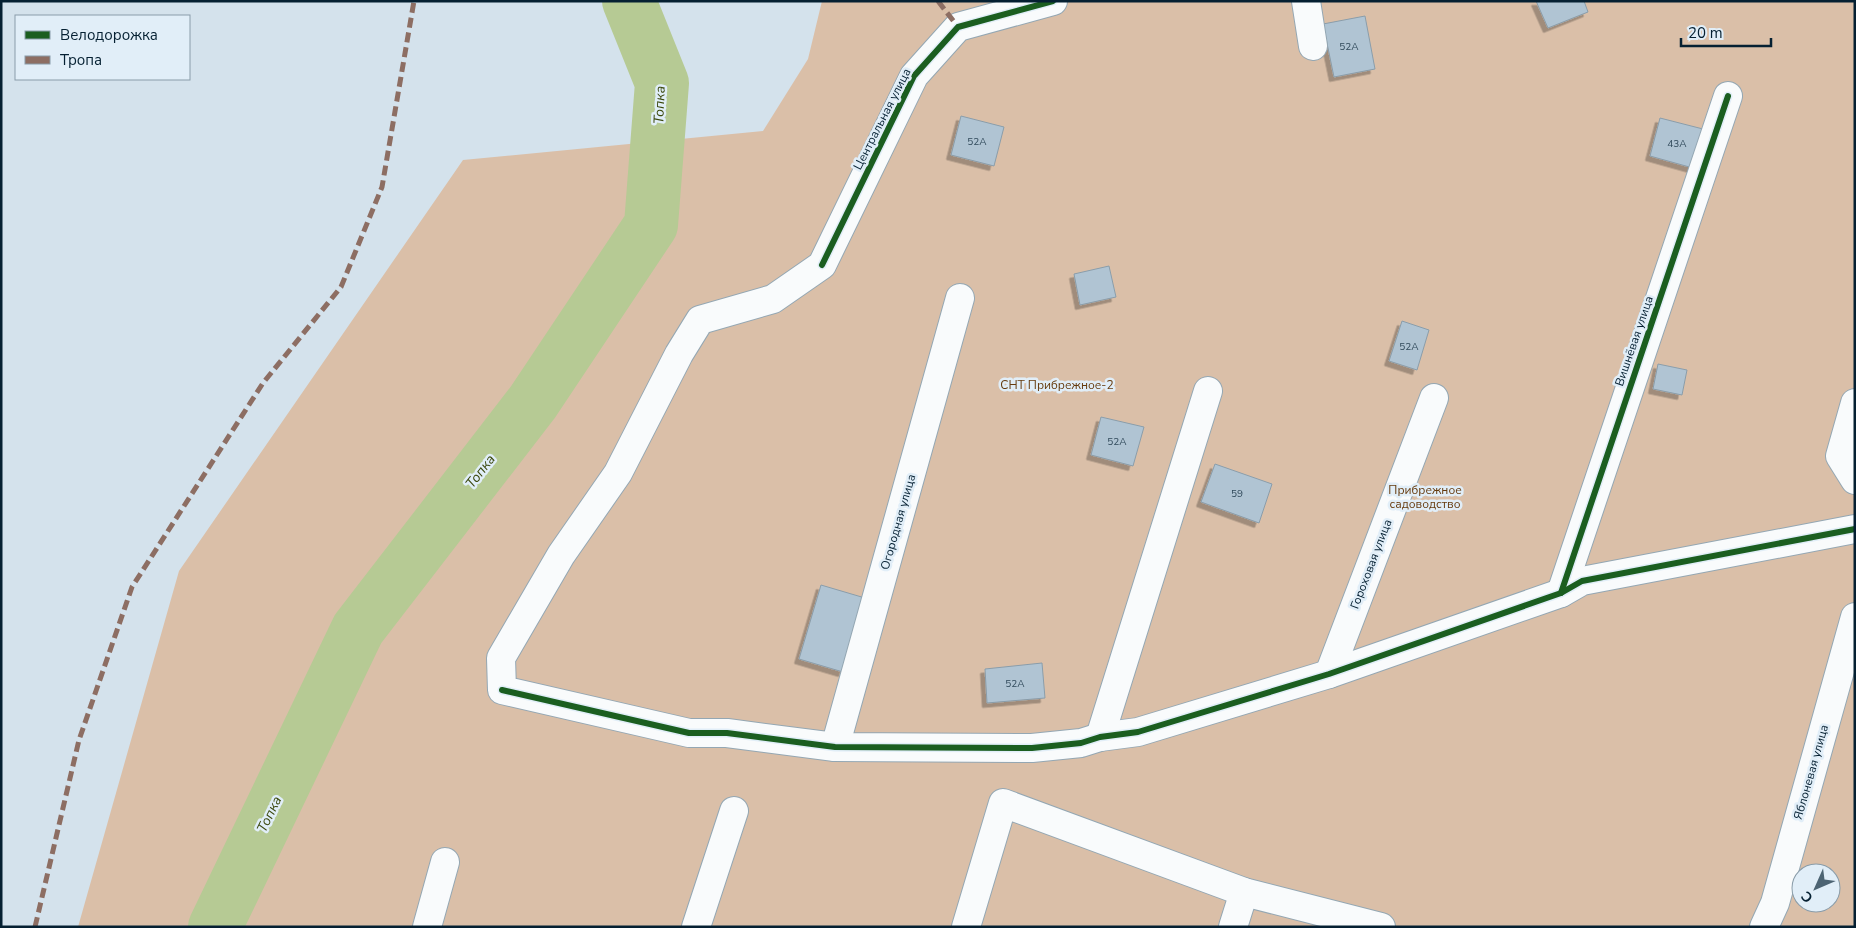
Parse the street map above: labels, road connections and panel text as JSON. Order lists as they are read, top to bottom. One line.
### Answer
{"streets":{"street":["Центральная улица","Вишнёвая улица","Огородная улица","Гороховая улица","Яблоневая улица"]},"crossings":[["Центральная улица","Огородная улица"]],"water":["Топка"],"parks":["СНТ Прибрежное-2","Прибрежное садоводство"],"house_numbers":["52А","52А","43А","52А","52А","59","52А"],"legend":["Велодорожка","Тропа"],"scale_bar":"20 m","north":"bottom left"}
